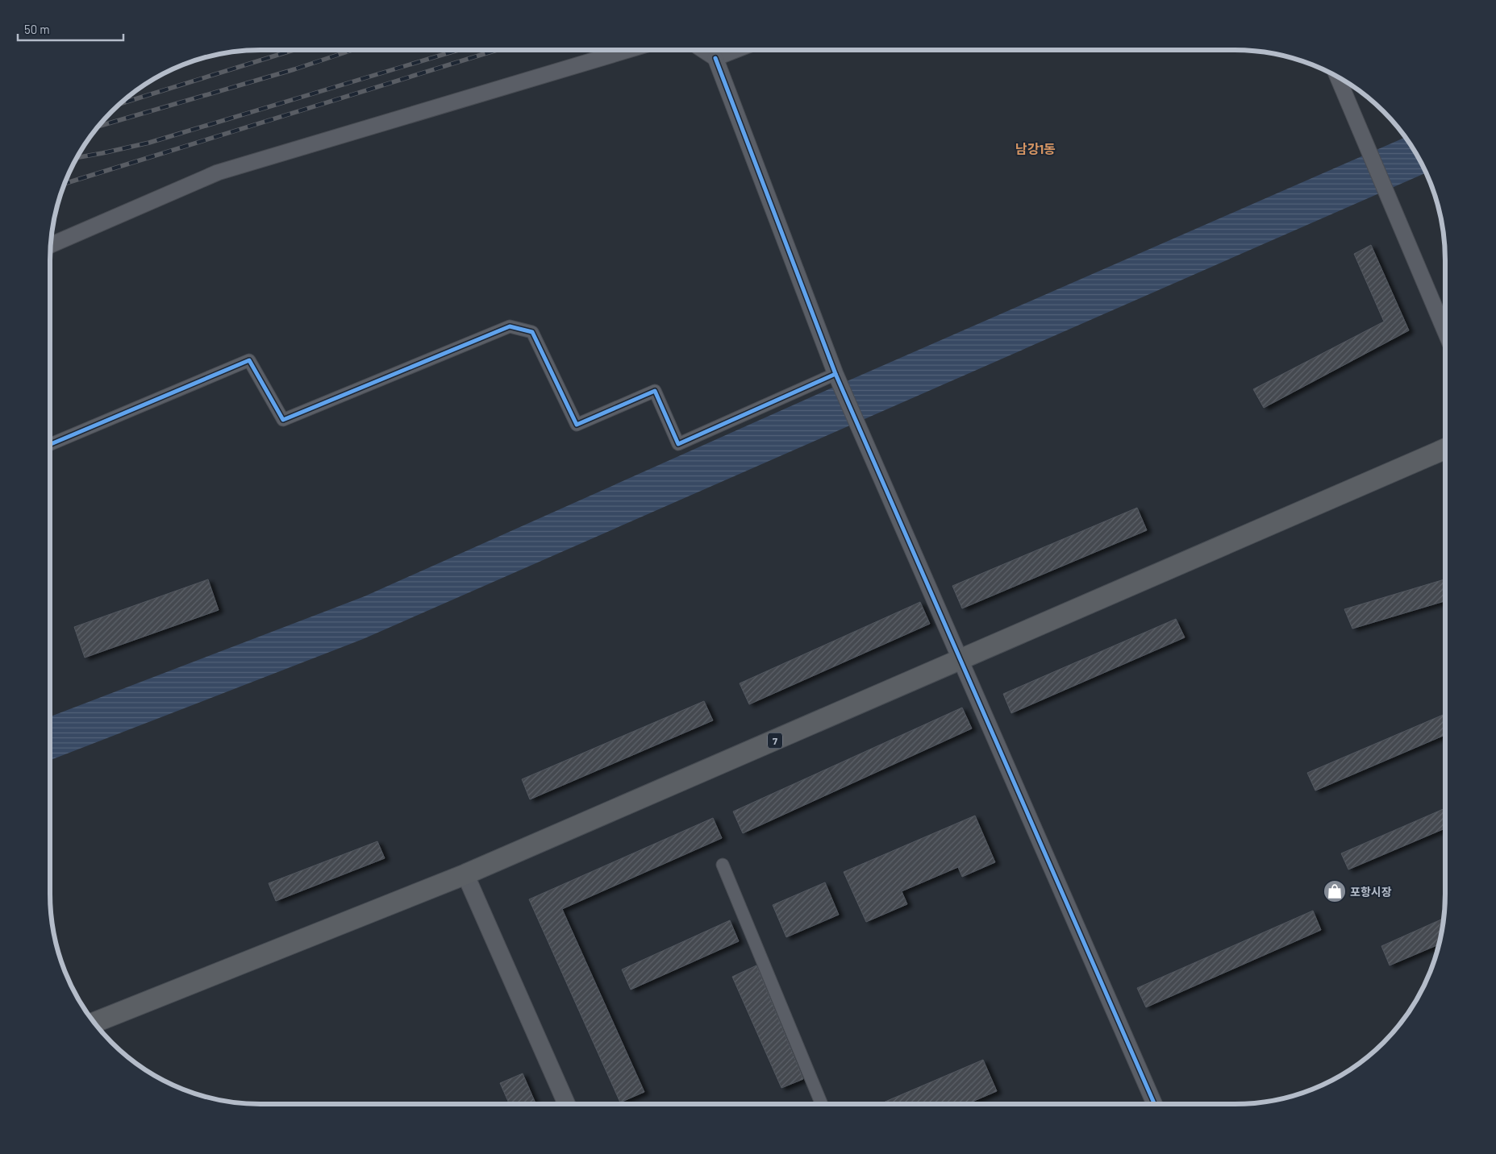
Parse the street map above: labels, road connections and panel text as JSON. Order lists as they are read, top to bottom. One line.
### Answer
{"streets":{"highway":["7"]},"districts":["남강1동"],"places":{"shop":["포항시장"]},"scale_bar":"50 m"}
